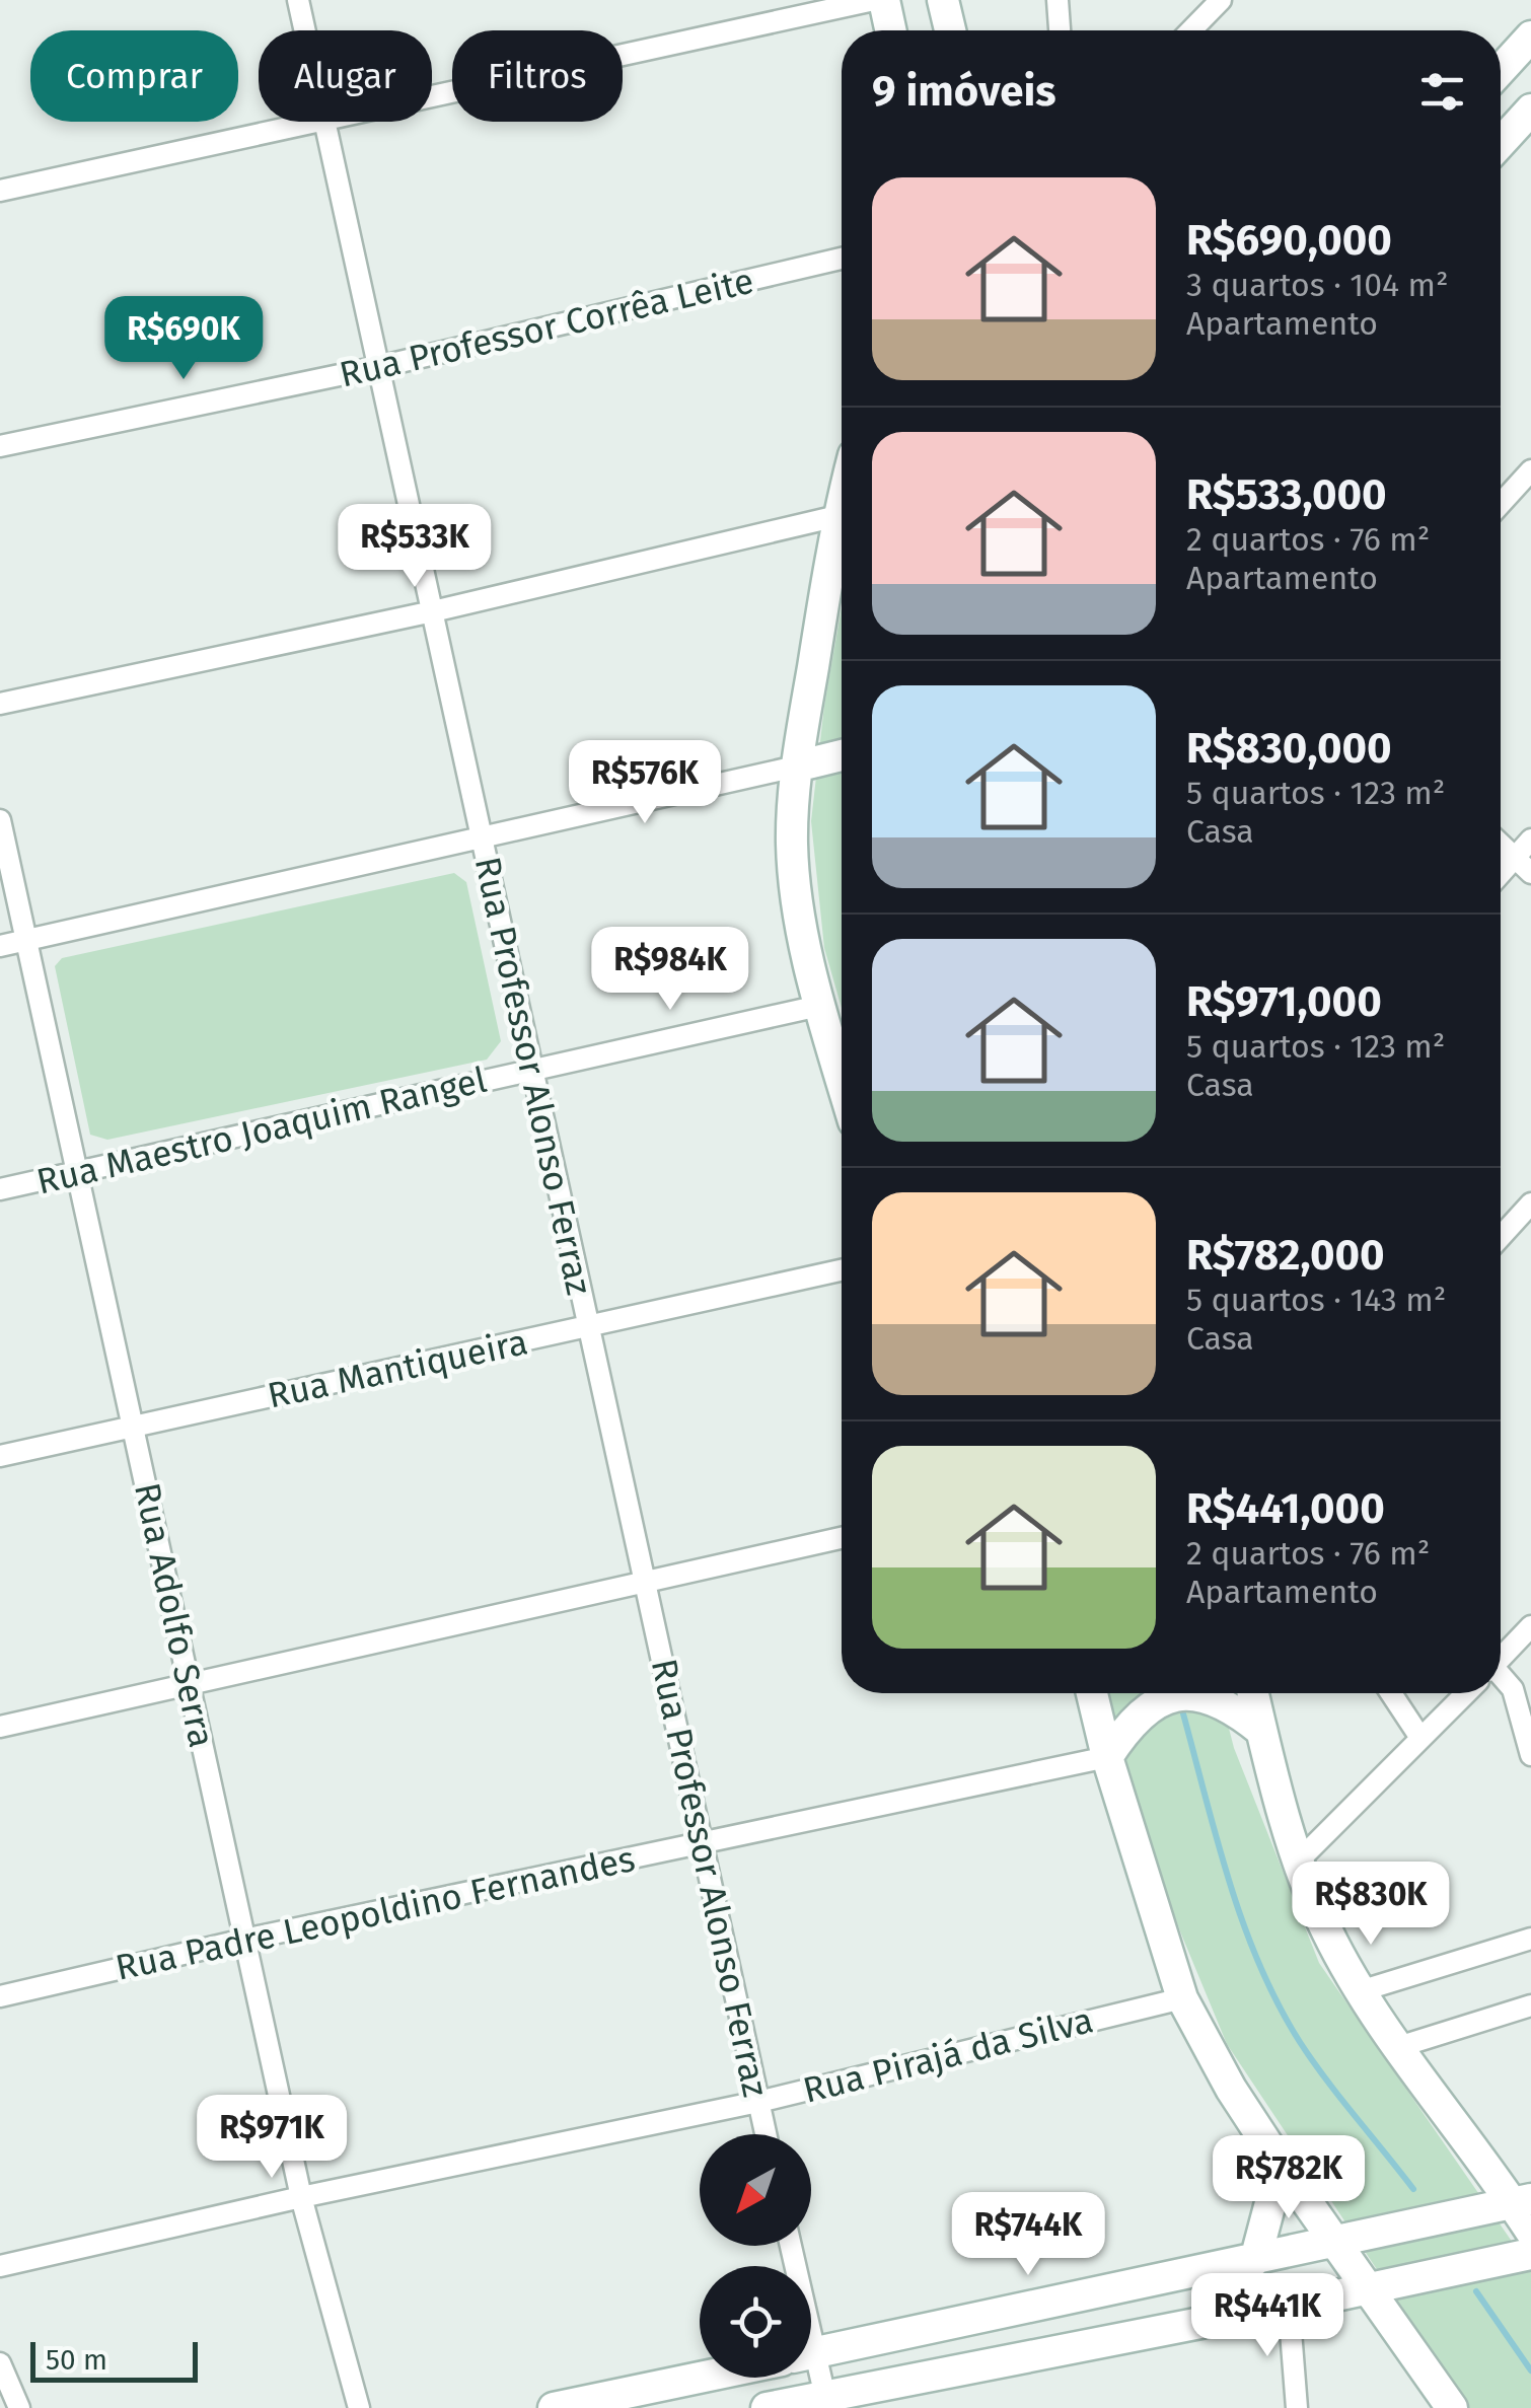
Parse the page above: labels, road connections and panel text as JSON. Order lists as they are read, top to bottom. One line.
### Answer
{"streets":{"street":["Rua Professor Corrêa Leite","Rua Professor Alonso Ferraz","Rua Maestro Joaquim Rangel","Rua Mantiqueira","Rua Adolfo Serra","Rua Padre Leopoldino Fernandes","Rua Pirajá da Silva"]},"crossings":[["Rua Professor Corrêa Leite","Rua Professor Alonso Ferraz"],["Rua Professor Alonso Ferraz","Rua Maestro Joaquim Rangel"],["Rua Professor Alonso Ferraz","Rua Mantiqueira"],["Rua Professor Alonso Ferraz","Rua Padre Leopoldino Fernandes"],["Rua Professor Alonso Ferraz","Rua Pirajá da Silva"],["Rua Maestro Joaquim Rangel","Rua Adolfo Serra"],["Rua Mantiqueira","Rua Adolfo Serra"],["Rua Adolfo Serra","Rua Padre Leopoldino Fernandes"],["Rua Adolfo Serra","Rua Pirajá da Silva"]],"scale_bar":"50 m","north":"bottom left","page":{"chip":["Comprar","Alugar","Filtros"],"heading":"9 imóveis","list":[{"name":"R$690,000","note":"3 quartos · 104 m² · Apartamento"},{"name":"R$533,000","note":"2 quartos · 76 m² · Apartamento"},{"name":"R$830,000","note":"5 quartos · 123 m² · Casa"},{"name":"R$971,000","note":"5 quartos · 123 m² · Casa"},{"name":"R$782,000","note":"5 quartos · 143 m² · Casa"},{"name":"R$441,000","note":"2 quartos · 76 m² · Apartamento"}],"price":["R$690K","R$533K","R$576K","R$984K","R$830K","R$971K","R$782K","R$744K","R$441K"],"scale":"50 m"}}
